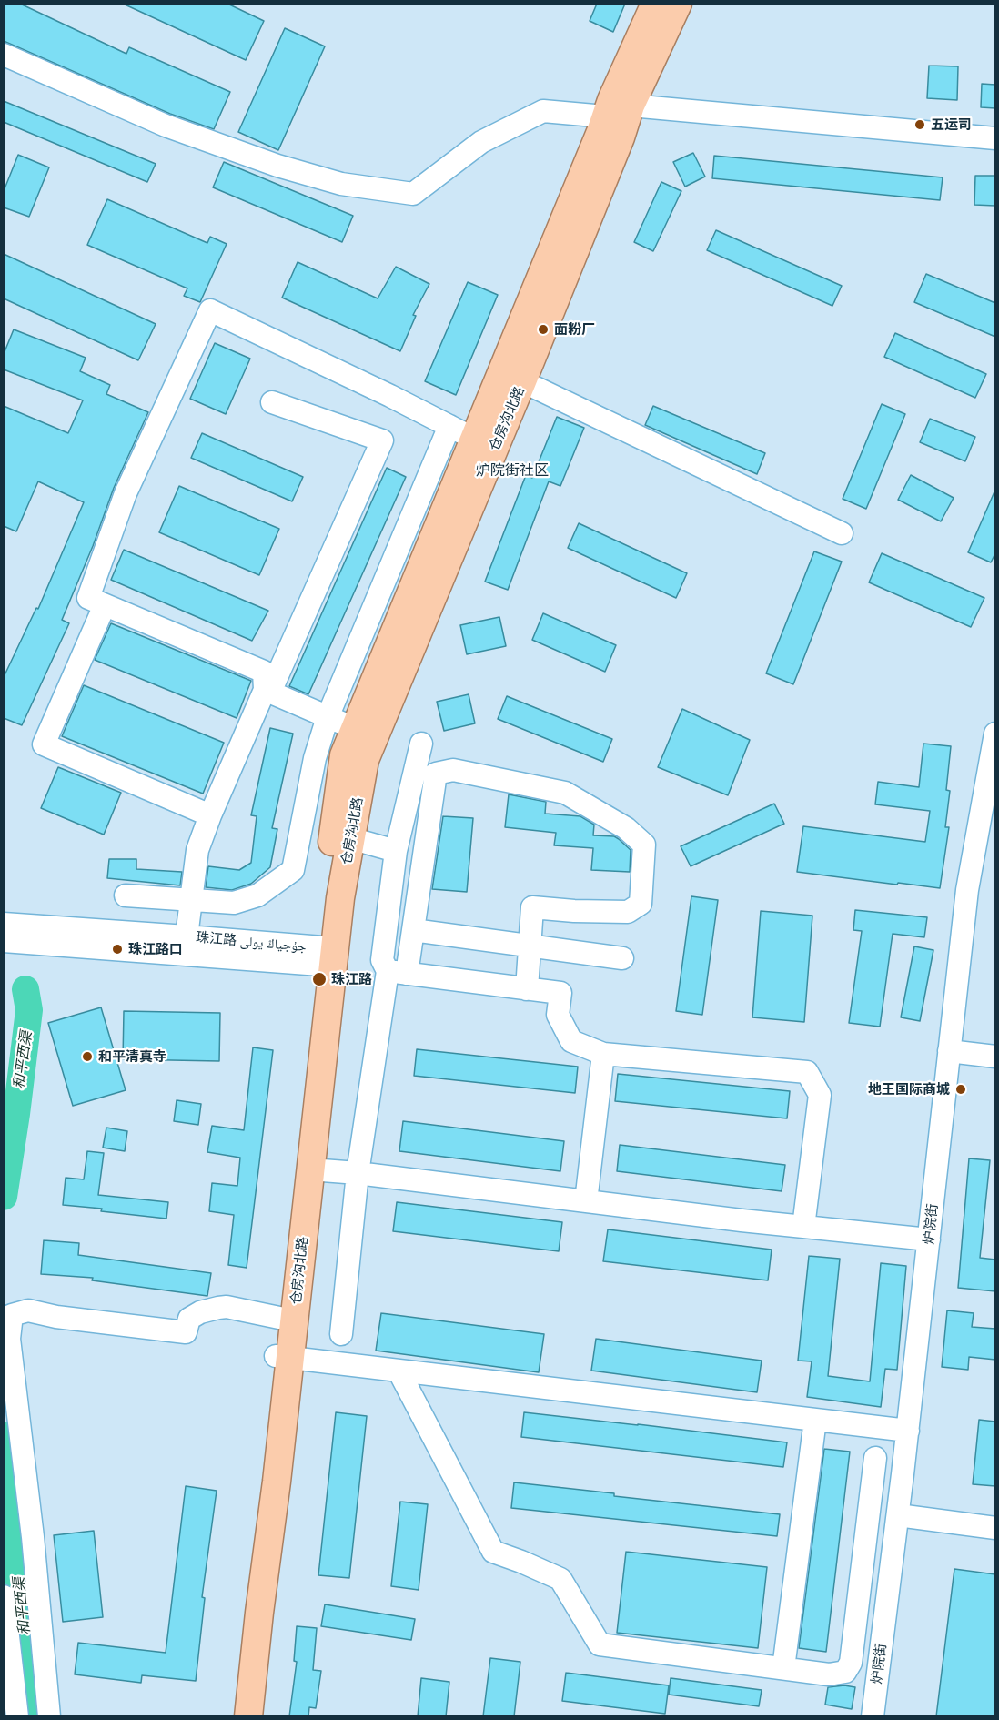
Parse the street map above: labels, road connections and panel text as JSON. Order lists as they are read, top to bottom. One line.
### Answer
{"streets":{"main road":["仓房沟北路"],"street":["珠江路 جۇجياڭ يولى","炉院街"]},"crossings":[["仓房沟北路","珠江路 جۇجياڭ يولى"]],"districts":["炉院街社区"],"water":["和平西渠"],"places":["五运司","面粉厂","珠江路口","珠江路","和平清真寺","地王国际商城"]}
